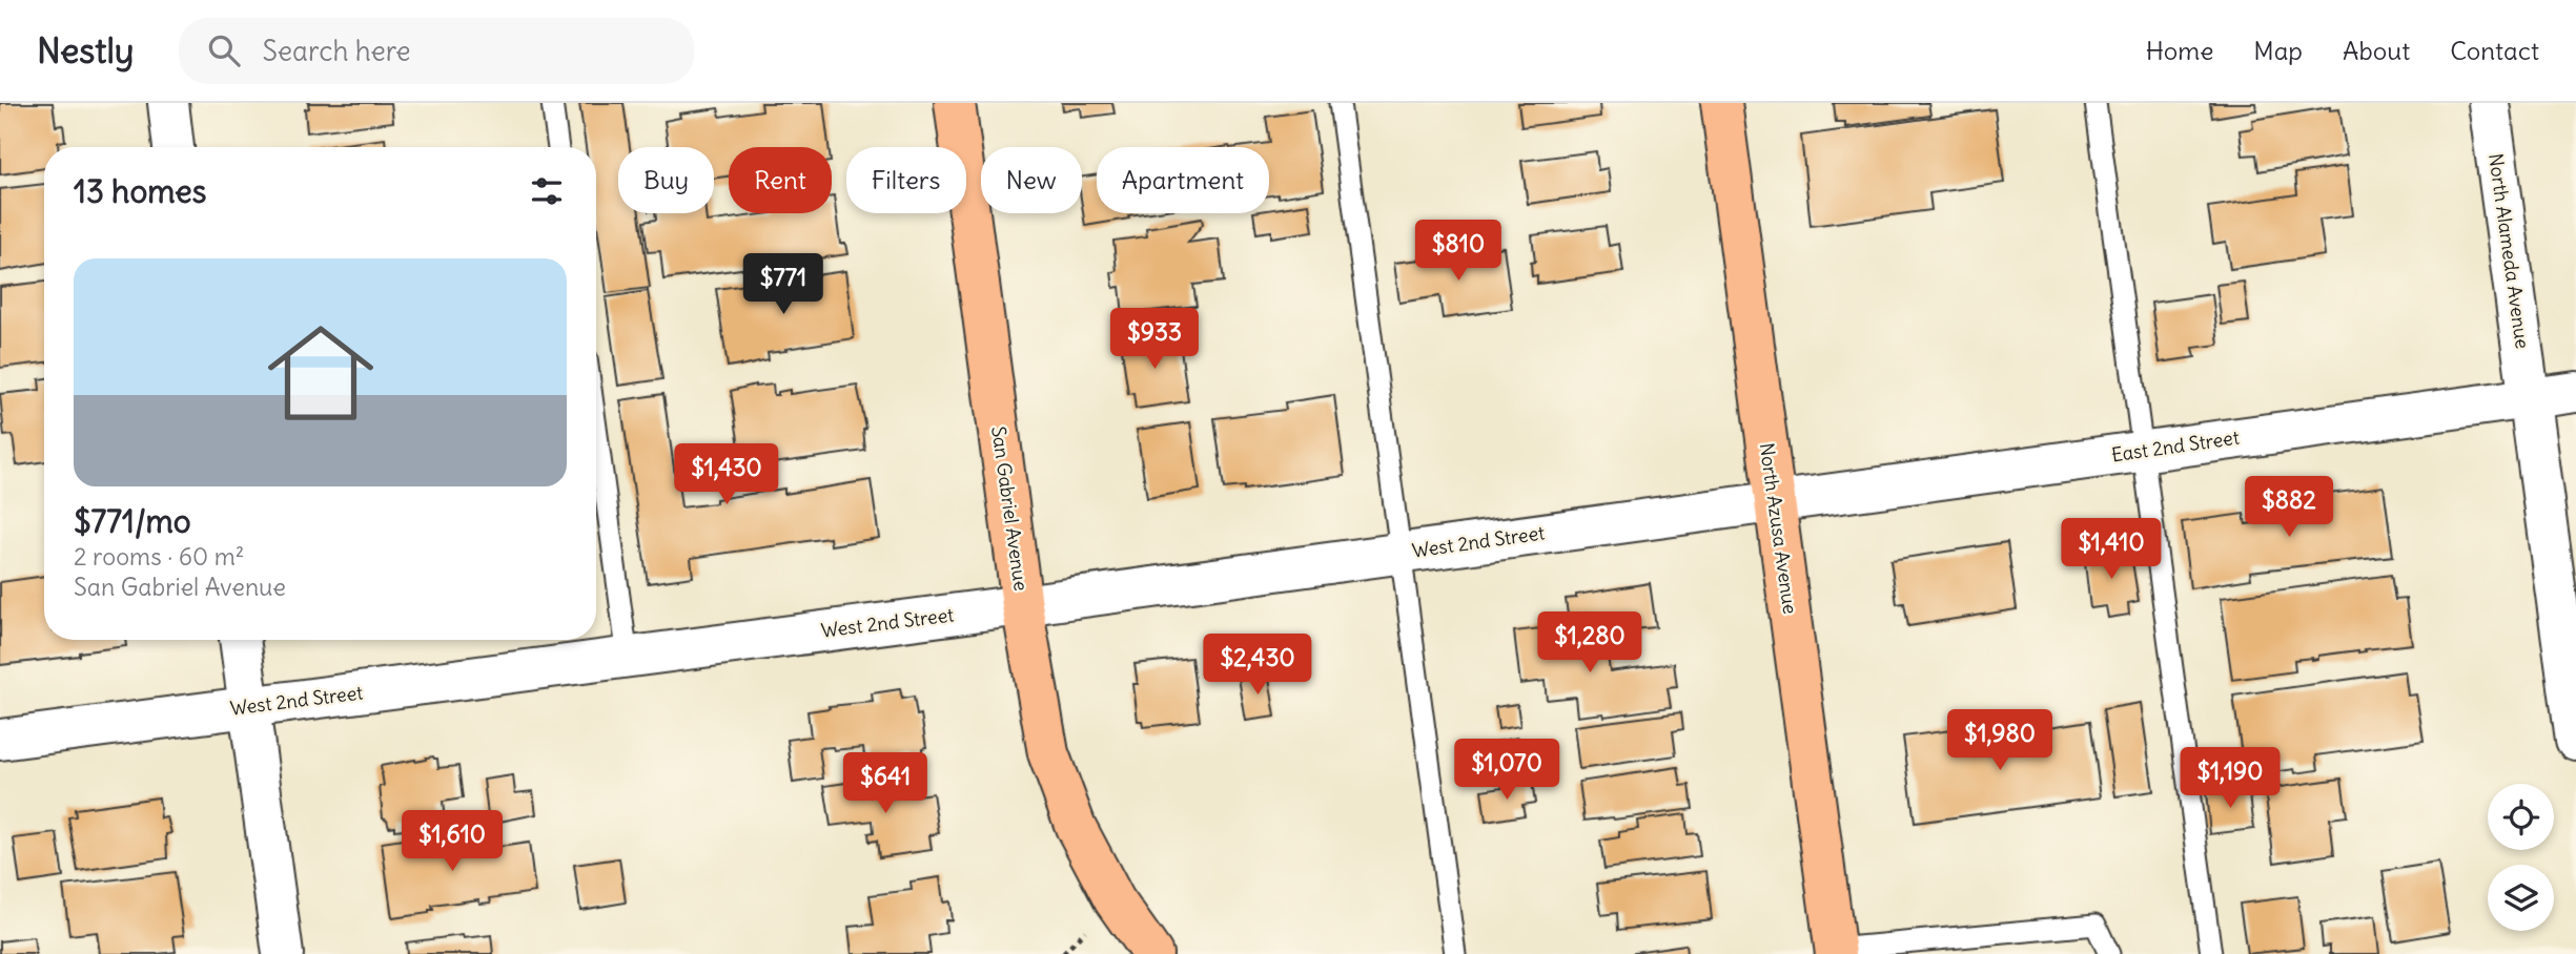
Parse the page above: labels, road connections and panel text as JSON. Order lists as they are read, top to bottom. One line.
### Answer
{"streets":{"main road":["San Gabriel Avenue","North Azusa Avenue"],"street":["North Alameda Avenue","East 2nd Street","West 2nd Street"]},"crossings":[["North Alameda Avenue","East 2nd Street"],["East 2nd Street","North Azusa Avenue"],["East 2nd Street","West 2nd Street"],["San Gabriel Avenue","West 2nd Street"],["North Azusa Avenue","West 2nd Street"]],"page":{"header":"Nestly","search":"Search here","nav":["Home","Map","About","Contact"],"chip":["Buy","Rent","Filters","New","Apartment"],"heading":"13 homes","price":["$810","$771","$933","$1,430","$882","$1,410","$1,280","$2,430","$1,980","$1,070","$1,190","$641","$1,610"],"list":[{"name":"$771/mo","note":"2 rooms · 60 m² · San Gabriel Avenue"}]}}
